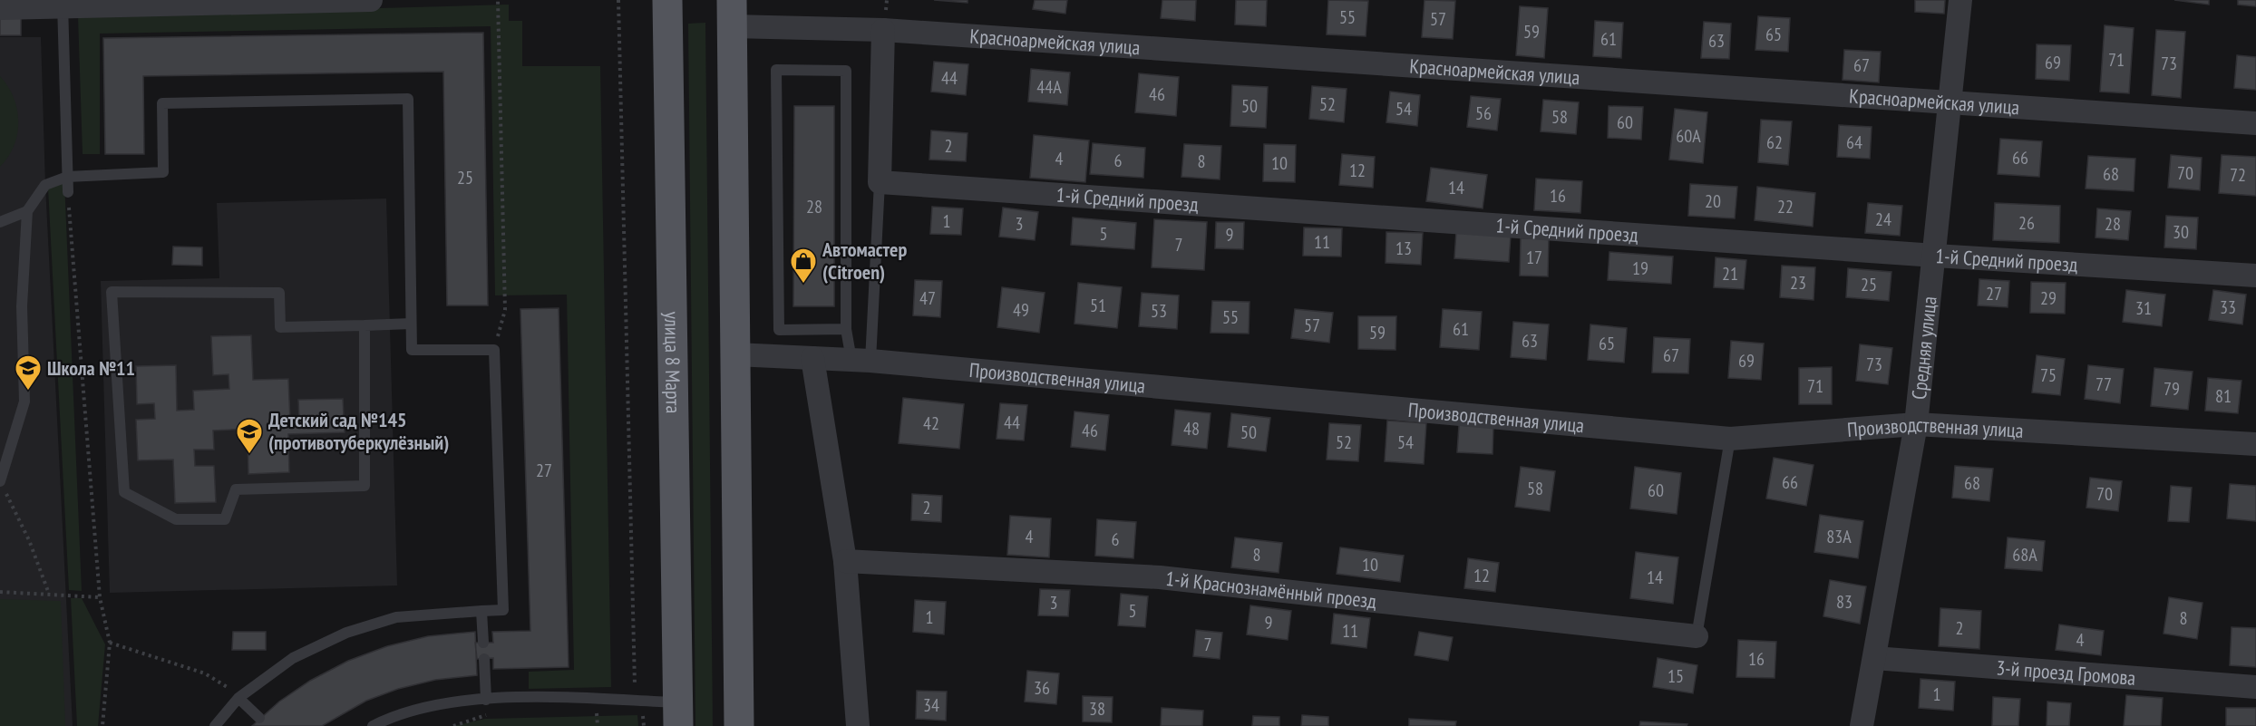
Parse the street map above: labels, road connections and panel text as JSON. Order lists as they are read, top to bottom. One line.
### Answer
{"streets":{"main road":["улица 8 Марта"],"street":["Красноармейская улица","1-й Средний проезд","Средняя улица","Производственная улица","1-й Краснознамённый проезд","3-й проезд Громова"]},"crossings":[["Красноармейская улица","Средняя улица"],["1-й Средний проезд","Средняя улица"],["Средняя улица","Производственная улица"],["Средняя улица","3-й проезд Громова"]],"places":{"shop":["Автомастер (Citroen)"],"school or university":["Школа №11","Детский сад №145 (противотуберкулёзный)"]},"house_numbers":["55","57","59","65","61","63","71","69","73","67","44","44А","46","52","50","54","56","58","60","60А","62","64","2","66","4","6","8","10","12","70","68","72","25","14","16","20","28","22","24","1","26","3","28","30","5","9","11","7","13","17","19","21","23","25","27","47","29","51","33","31","49","53","55","57","61","59","63","65","67","69","73","75","77","71","79","81","44","42","48","46","50","52","54","27","66","68","58","60","70","2","4","83А","6","8","68А","10","12","14","83","3","5","1","8","9","2","11","4","7","16","15","36","1","34","38"]}
